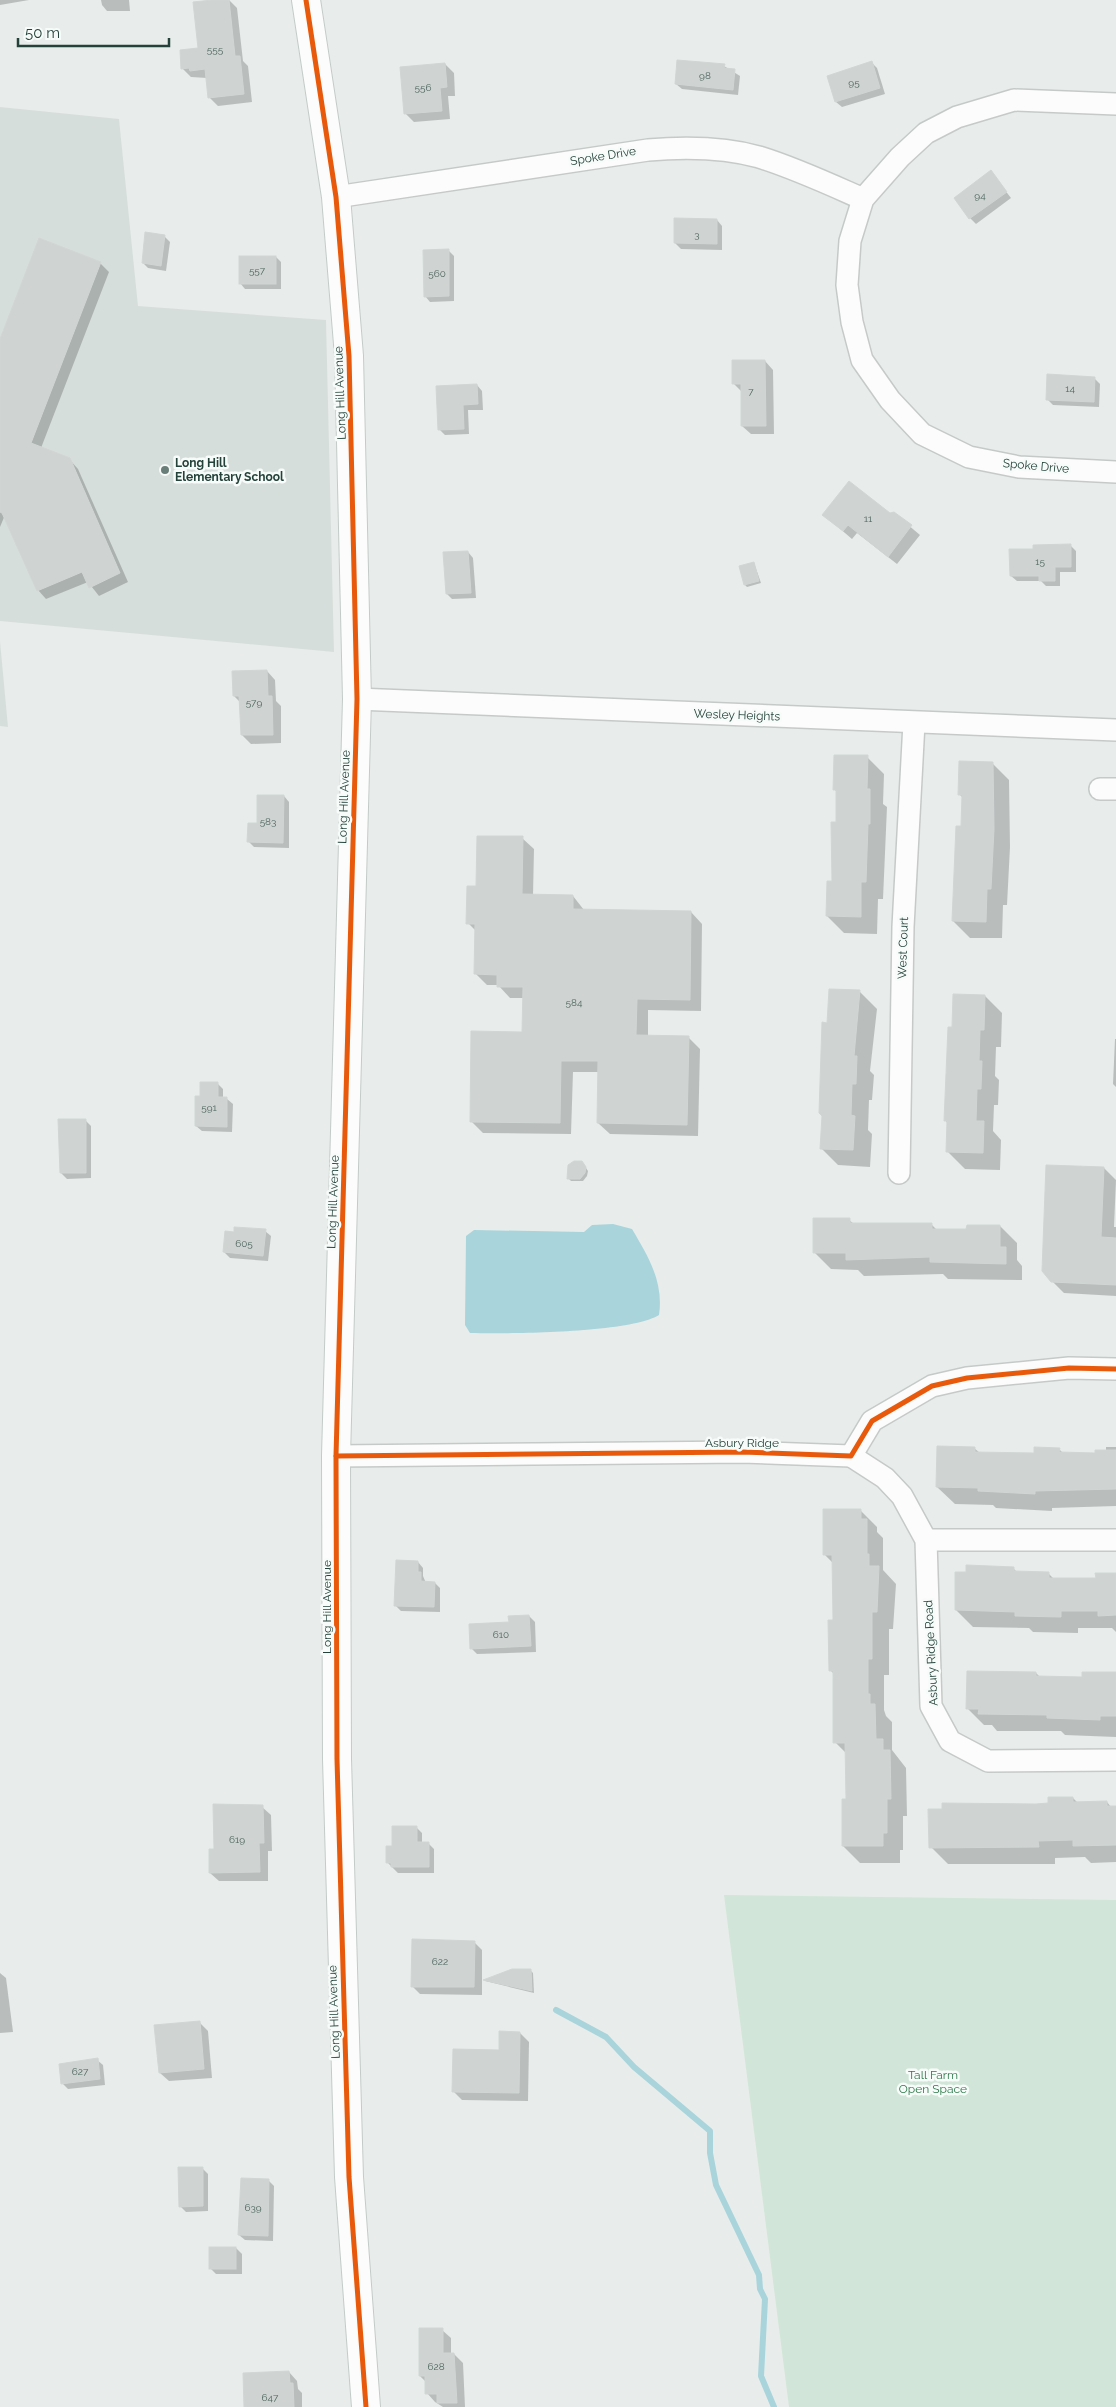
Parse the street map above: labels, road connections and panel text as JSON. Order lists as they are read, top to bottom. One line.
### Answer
{"streets":{"street":["Spoke Drive","Long Hill Avenue","Wesley Heights","West Court","Asbury Ridge","Asbury Ridge Road"]},"crossings":[["Spoke Drive","Long Hill Avenue"],["Long Hill Avenue","Wesley Heights"],["Long Hill Avenue","Asbury Ridge"],["Wesley Heights","West Court"],["Asbury Ridge","Asbury Ridge Road"]],"parks":["Tall Farm Open Space"],"places":["Long Hill Elementary School"],"house_numbers":["555","98","95","556","94","3","557","560","14","7","11","15","579","583","584","591","605","610","619","622","627","639","628","647"],"scale_bar":"50 m"}
